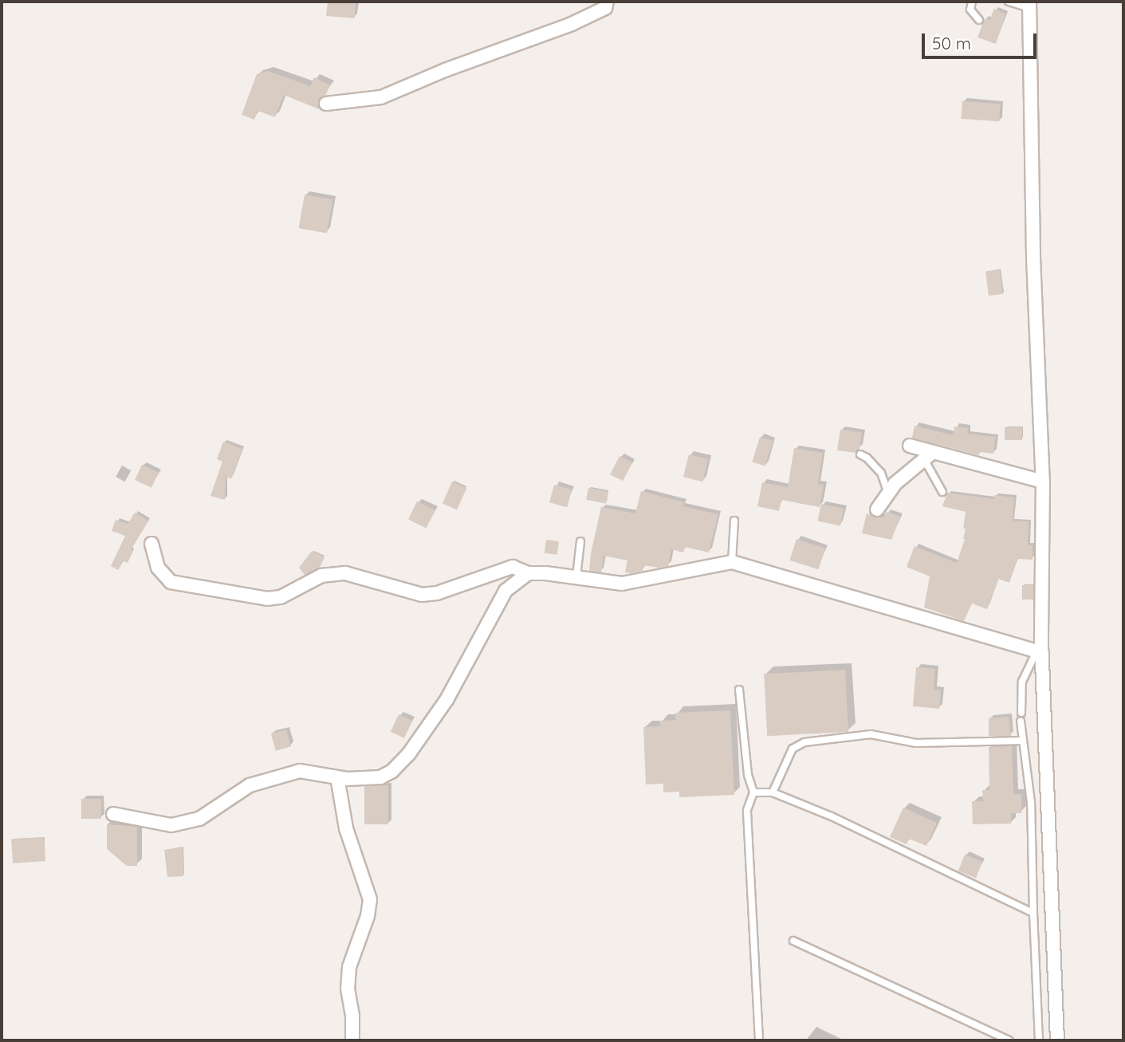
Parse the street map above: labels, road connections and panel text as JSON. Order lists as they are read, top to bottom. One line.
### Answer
{"scale_bar":"50 m"}
